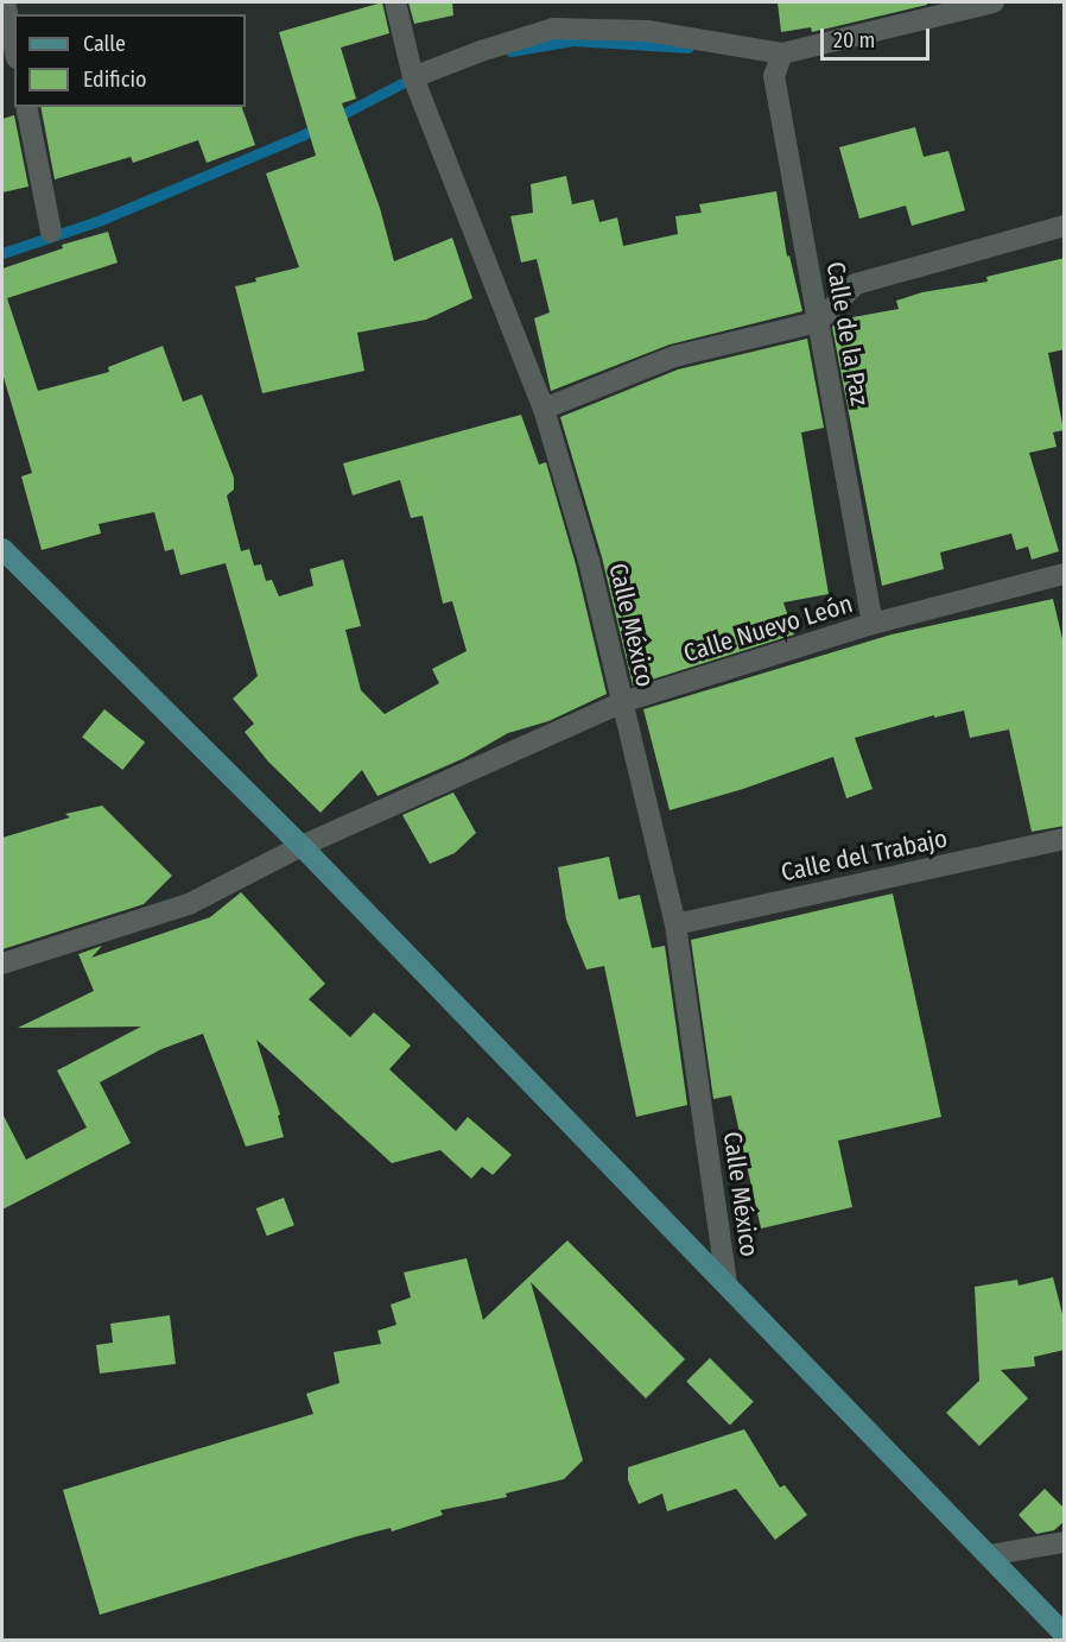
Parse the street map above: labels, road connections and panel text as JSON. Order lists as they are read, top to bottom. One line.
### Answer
{"streets":{"street":["Calle de la Paz","Calle México","Calle Nuevo León","Calle del Trabajo"]},"crossings":[["Calle de la Paz","Calle Nuevo León"],["Calle México","Calle Nuevo León"],["Calle México","Calle del Trabajo"]],"legend":["Calle","Edificio"],"scale_bar":"20 m"}
